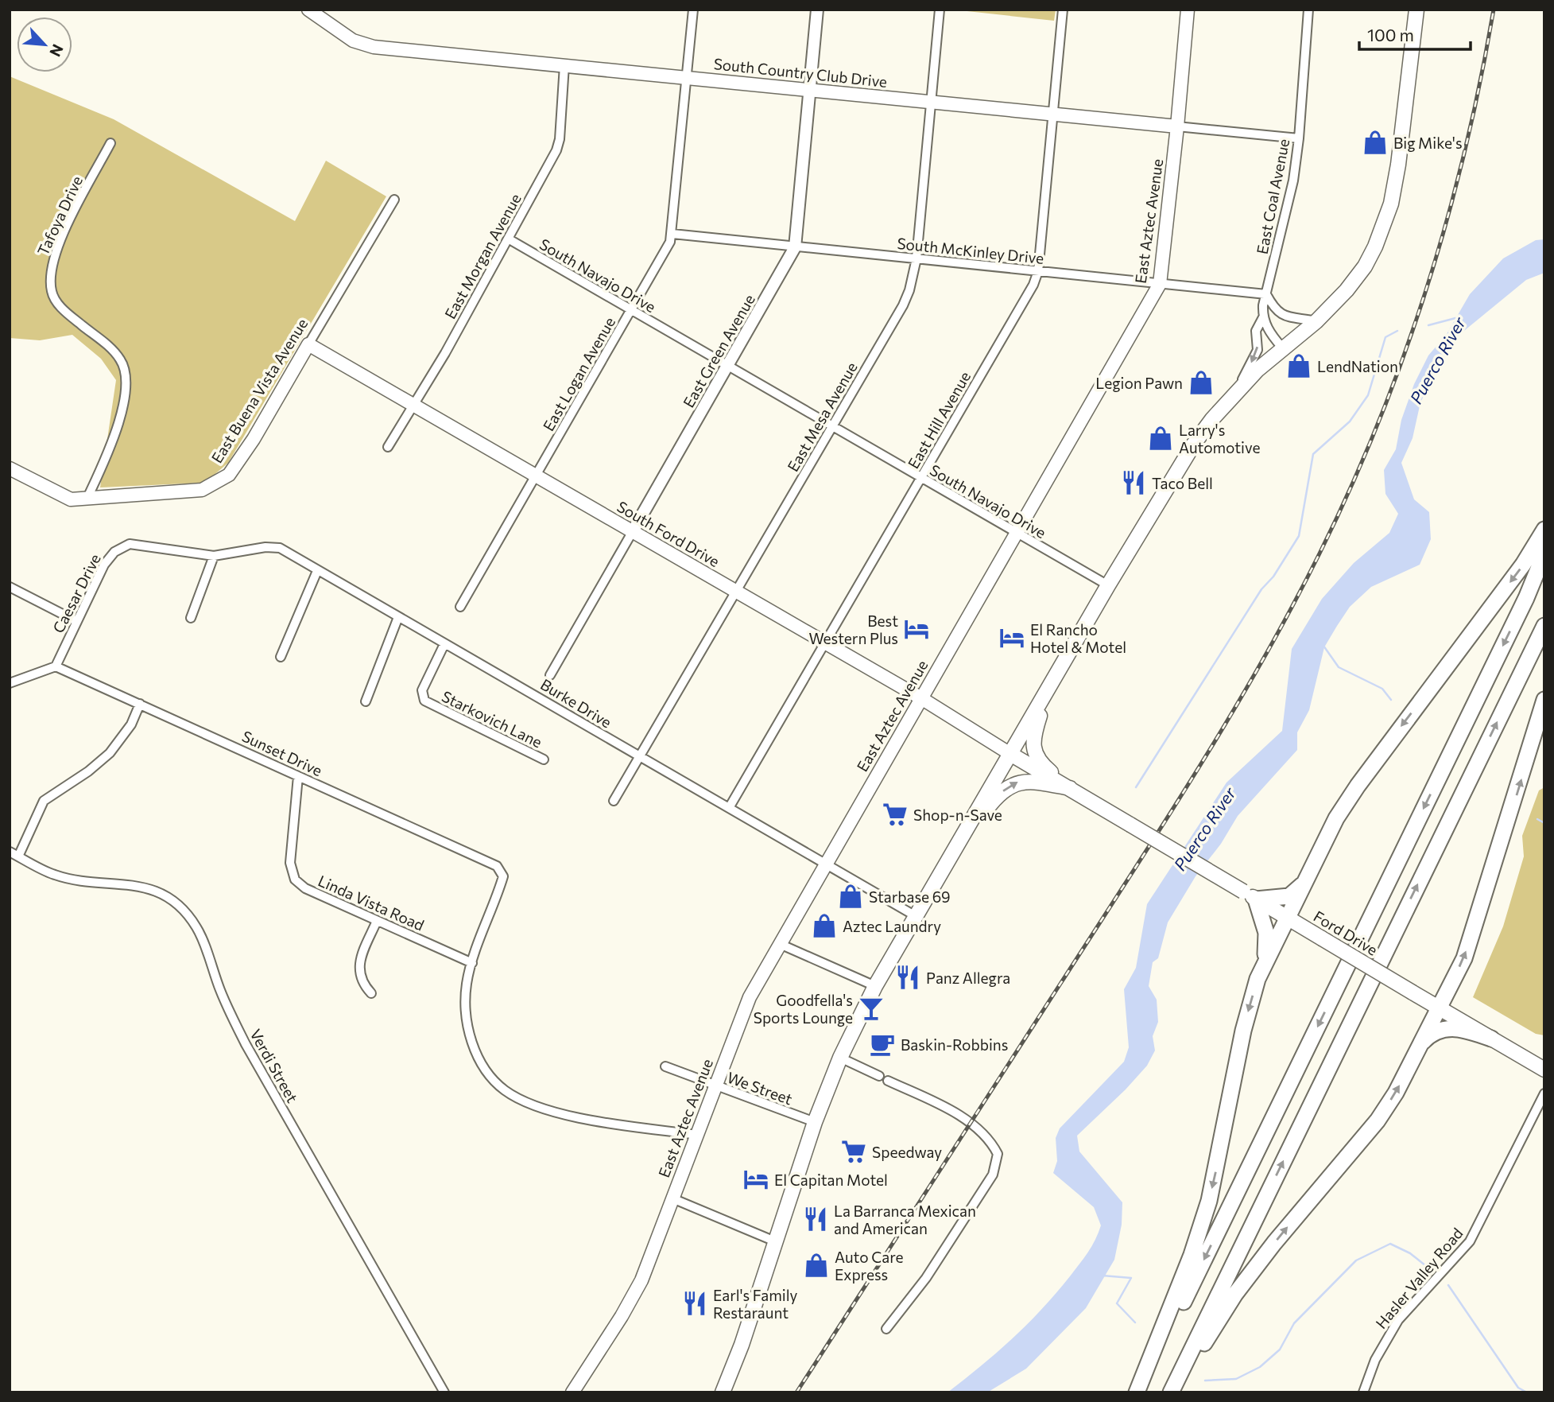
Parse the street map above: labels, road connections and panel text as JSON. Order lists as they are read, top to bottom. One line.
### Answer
{"streets":{"main road":["South Country Club Drive","East Aztec Avenue","East Buena Vista Avenue","South Ford Drive","Ford Drive"],"street":["East Coal Avenue","Tafoya Drive","South McKinley Drive","East Morgan Avenue","South Navajo Drive","East Green Avenue","East Logan Avenue","East Mesa Avenue","East Hill Avenue","Caesar Drive","Burke Drive","Starkovich Lane","Sunset Drive","Linda Vista Road","Verdi Street","We Street","Hasler Valley Road"]},"crossings":[["South Country Club Drive","East Coal Avenue"],["South Country Club Drive","East Aztec Avenue"],["South Country Club Drive","East Morgan Avenue"],["South Country Club Drive","East Green Avenue"],["South Country Club Drive","East Logan Avenue"],["South Country Club Drive","East Mesa Avenue"],["South Country Club Drive","East Hill Avenue"],["East Coal Avenue","South McKinley Drive"],["Tafoya Drive","East Buena Vista Avenue"],["East Aztec Avenue","South McKinley Drive"],["East Aztec Avenue","South Navajo Drive"],["East Aztec Avenue","South Ford Drive"],["East Aztec Avenue","Burke Drive"],["East Aztec Avenue","We Street"],["South McKinley Drive","East Green Avenue"],["South McKinley Drive","East Logan Avenue"],["South McKinley Drive","East Mesa Avenue"],["South McKinley Drive","East Hill Avenue"],["East Morgan Avenue","South Navajo Drive"],["East Morgan Avenue","South Ford Drive"],["South Navajo Drive","East Green Avenue"],["South Navajo Drive","East Logan Avenue"],["South Navajo Drive","East Mesa Avenue"],["South Navajo Drive","East Hill Avenue"],["East Green Avenue","South Ford Drive"],["East Logan Avenue","South Ford Drive"],["East Buena Vista Avenue","South Ford Drive"],["East Mesa Avenue","South Ford Drive"],["East Mesa Avenue","Burke Drive"],["East Hill Avenue","South Ford Drive"],["East Hill Avenue","Burke Drive"],["Caesar Drive","Burke Drive"],["Caesar Drive","Sunset Drive"],["Burke Drive","Starkovich Lane"],["Sunset Drive","Linda Vista Road"]],"water":["Puerco River"],"places":{"shop":["Big Mike's","LendNation","Legion Pawn","Larry's Automotive","Starbase 69","Aztec Laundry","Auto Care Express"],"restaurant":["Taco Bell","Panz Allegra","La Barranca Mexican and American","Earl's Family Restaraunt"],"hotel":["Best Western Plus","El Rancho Hotel & Motel","El Capitan Motel"],"supermarket":["Shop-n-Save","Speedway"],"bar":["Goodfella's Sports Lounge"],"cafe":["Baskin-Robbins"]},"scale_bar":"100 m","north":"bottom right"}
